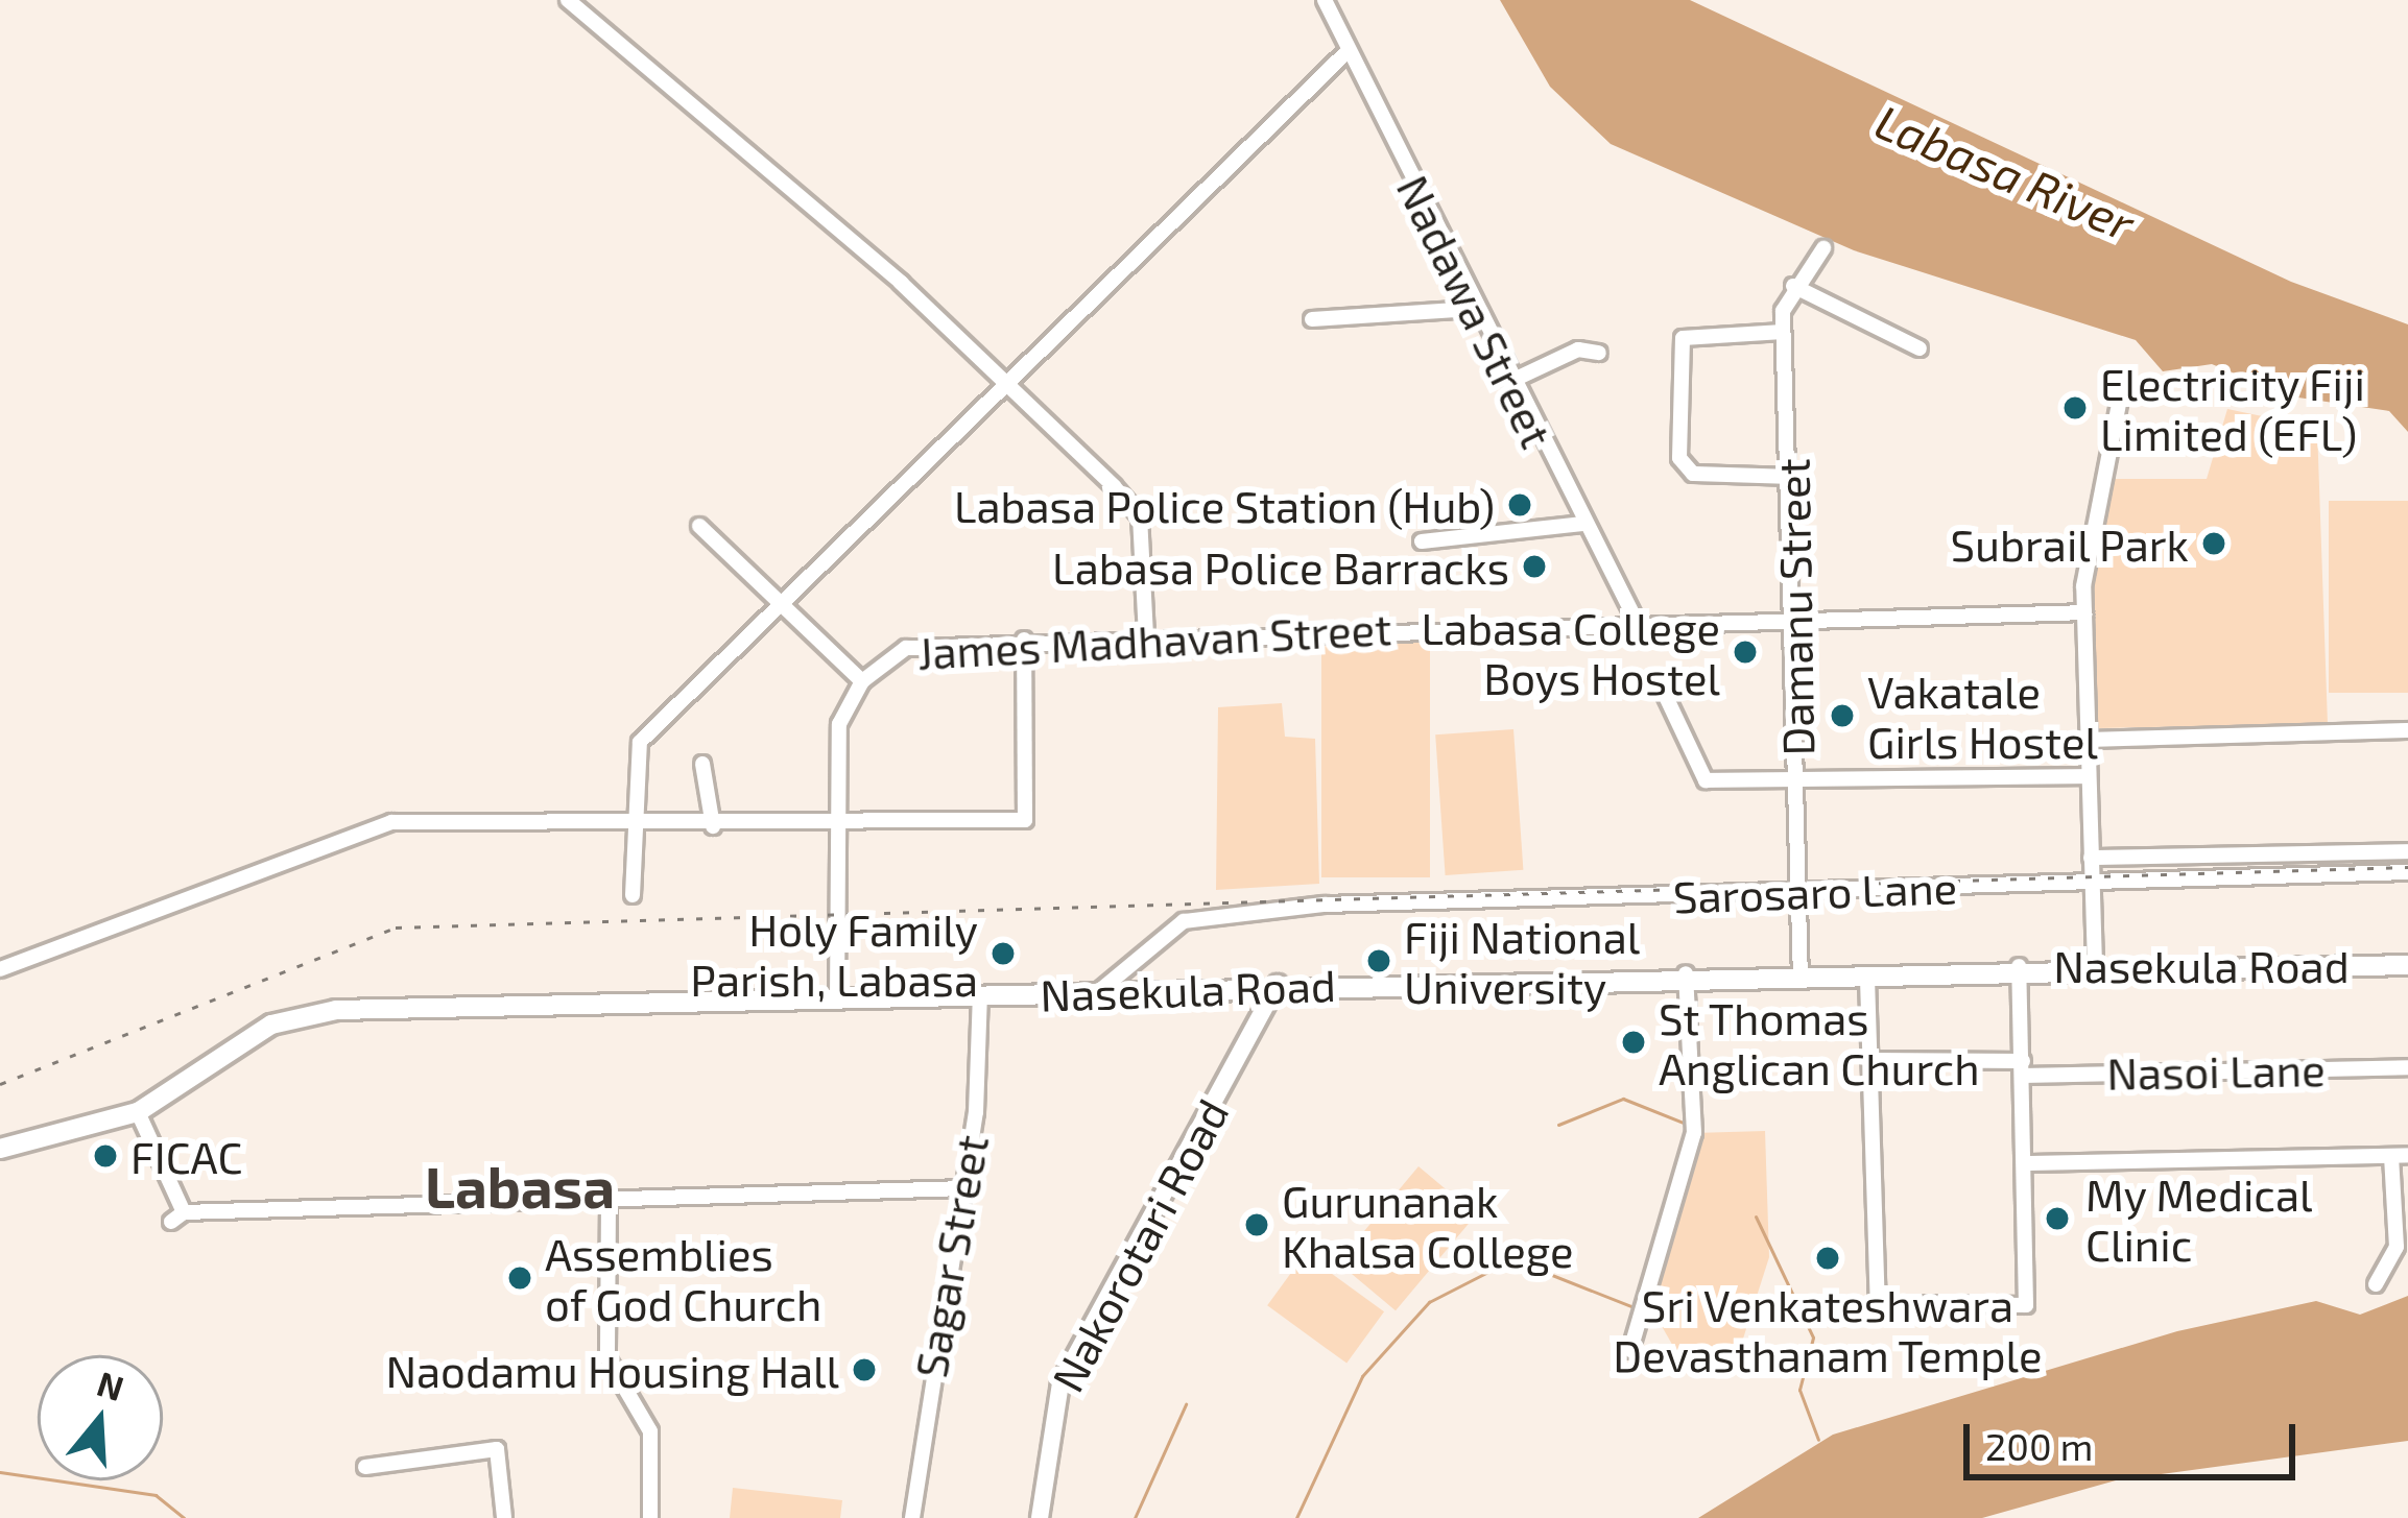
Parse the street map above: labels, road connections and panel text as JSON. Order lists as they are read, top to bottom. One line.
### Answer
{"streets":{"main road":["Nasekula Road"],"street":["Nadawa Street","Damanu Street","James Madhavan Street","Sarosaro Lane","Nasoi Lane","Nakorotari Road","Sagar Street"]},"crossings":[["Nadawa Street","James Madhavan Street"],["Damanu Street","James Madhavan Street"],["Damanu Street","Sarosaro Lane"],["Damanu Street","Nasekula Road"],["James Madhavan Street","Nasekula Road"],["Sarosaro Lane","Nasekula Road"],["Nasekula Road","Nakorotari Road"],["Nasekula Road","Sagar Street"]],"districts":["Labasa"],"water":["Labasa River"],"places":["Electricity Fiji Limited (EFL)","Labasa Police Station (Hub)","Subrail Park","Labasa Police Barracks","Labasa College Boys Hostel","Vakatale Girls Hostel","Holy Family Parish, Labasa","Fiji National University","St Thomas Anglican Church","FICAC","My Medical Clinic","Gurunanak Khalsa College","Sri Venkateshwara Devasthanam Temple","Assemblies of God Church","Naodamu Housing Hall"],"scale_bar":"200 m","north":"top"}
